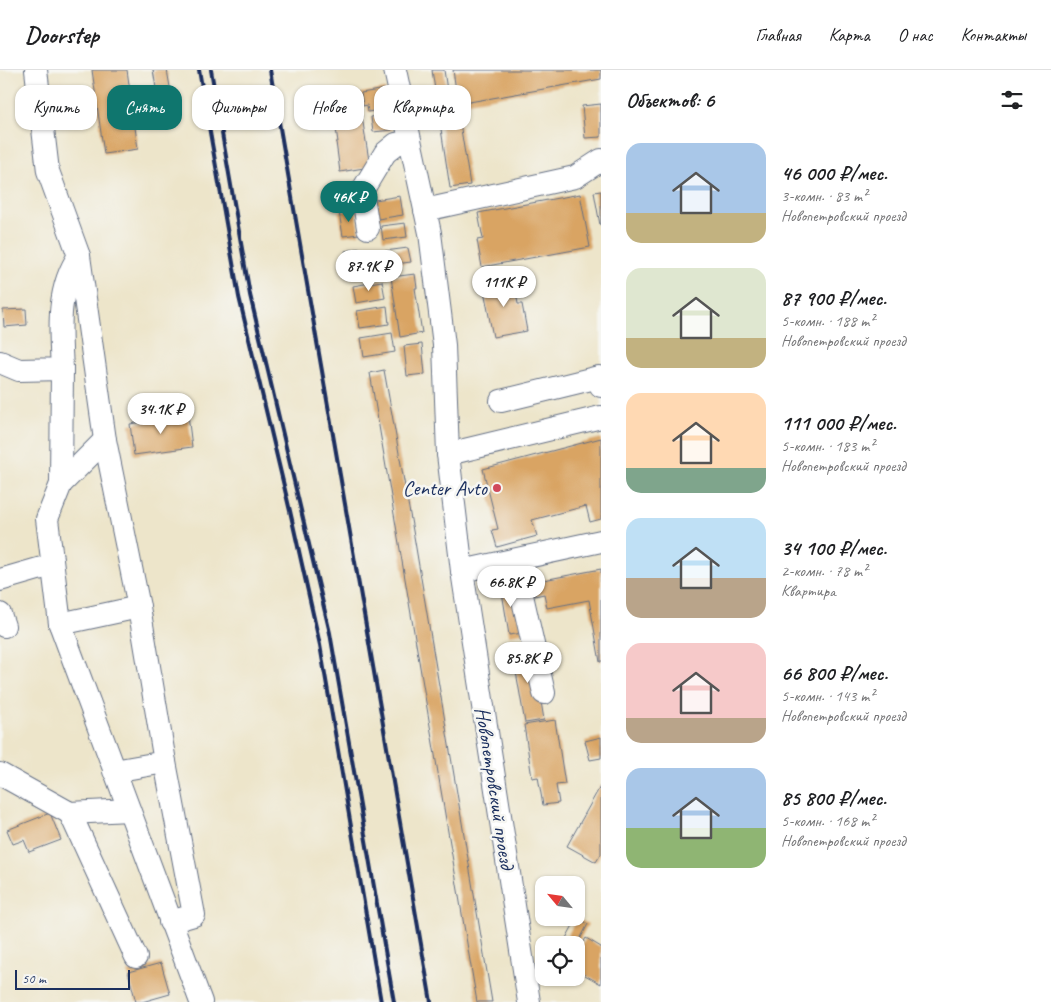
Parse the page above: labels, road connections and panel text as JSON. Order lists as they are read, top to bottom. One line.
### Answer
{"streets":{"street":["Новопетровский проезд"]},"places":["Center Avto"],"scale_bar":"50 m","north":"top left","page":{"header":"Doorstep","nav":["Главная","Карта","О нас","Контакты"],"heading":"Объектов: 6","chip":["Купить","Снять","Фильтры","Новое","Квартира"],"list":[{"name":"46 000 ₽/мес.","note":"3-комн. · 83 m² · Новопетровский проезд"},{"name":"87 900 ₽/мес.","note":"5-комн. · 188 m² · Новопетровский проезд"},{"name":"111 000 ₽/мес.","note":"5-комн. · 183 m² · Новопетровский проезд"},{"name":"34 100 ₽/мес.","note":"2-комн. · 78 m² · Квартира"},{"name":"66 800 ₽/мес.","note":"5-комн. · 143 m² · Новопетровский проезд"},{"name":"85 800 ₽/мес.","note":"5-комн. · 168 m² · Новопетровский проезд"}],"price":["46K ₽","87.9K ₽","111K ₽","34.1K ₽","66.8K ₽","85.8K ₽"],"scale":"50 m"}}
